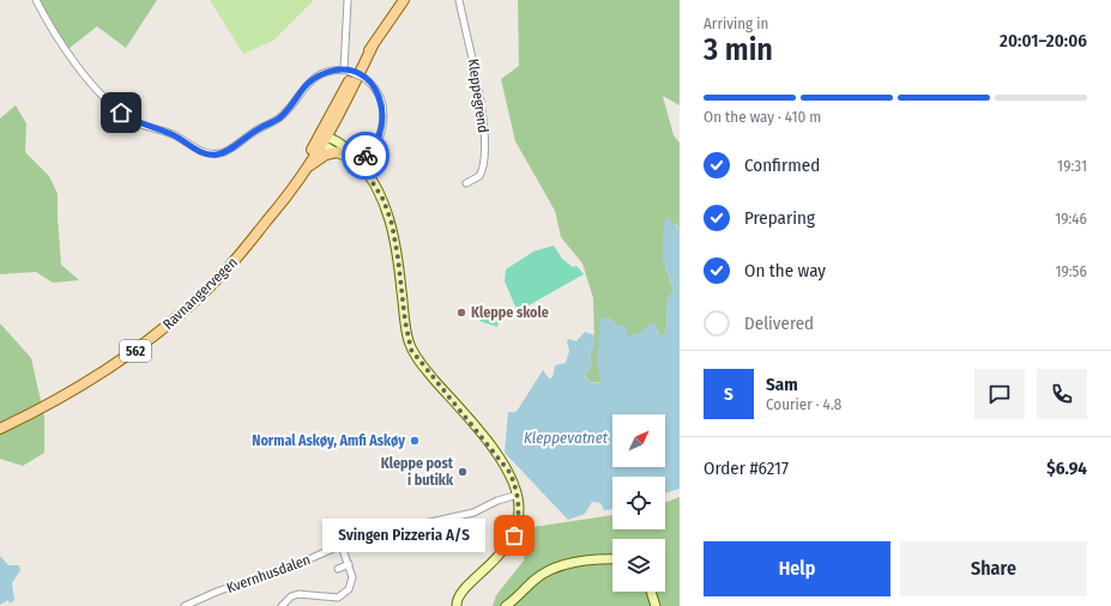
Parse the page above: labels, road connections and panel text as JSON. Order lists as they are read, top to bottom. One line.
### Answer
{"streets":{"main road":["Ravnangervegen","562"],"street":["Kleppegrend","Kvernhusdalen"]},"water":["Kleppevatnet"],"places":["Kleppe skole","Normal Askøy, Amfi Askøy","Kleppe post i butikk","Svingen Pizzeria A/S"],"north":"top right","page":{"heading":["3 min","Arriving in","20:01–20:06"],"panel":["Sam","Courier · 4.8","Order #6217","$6.94"],"bar":"On the way · 410 m","list":[["Confirmed","19:31"],["Preparing","19:46"],["On the way","19:56"],"Delivered"],"round":"S","bubble":"Svingen Pizzeria A/S","buttons":["Help","Share"]}}
